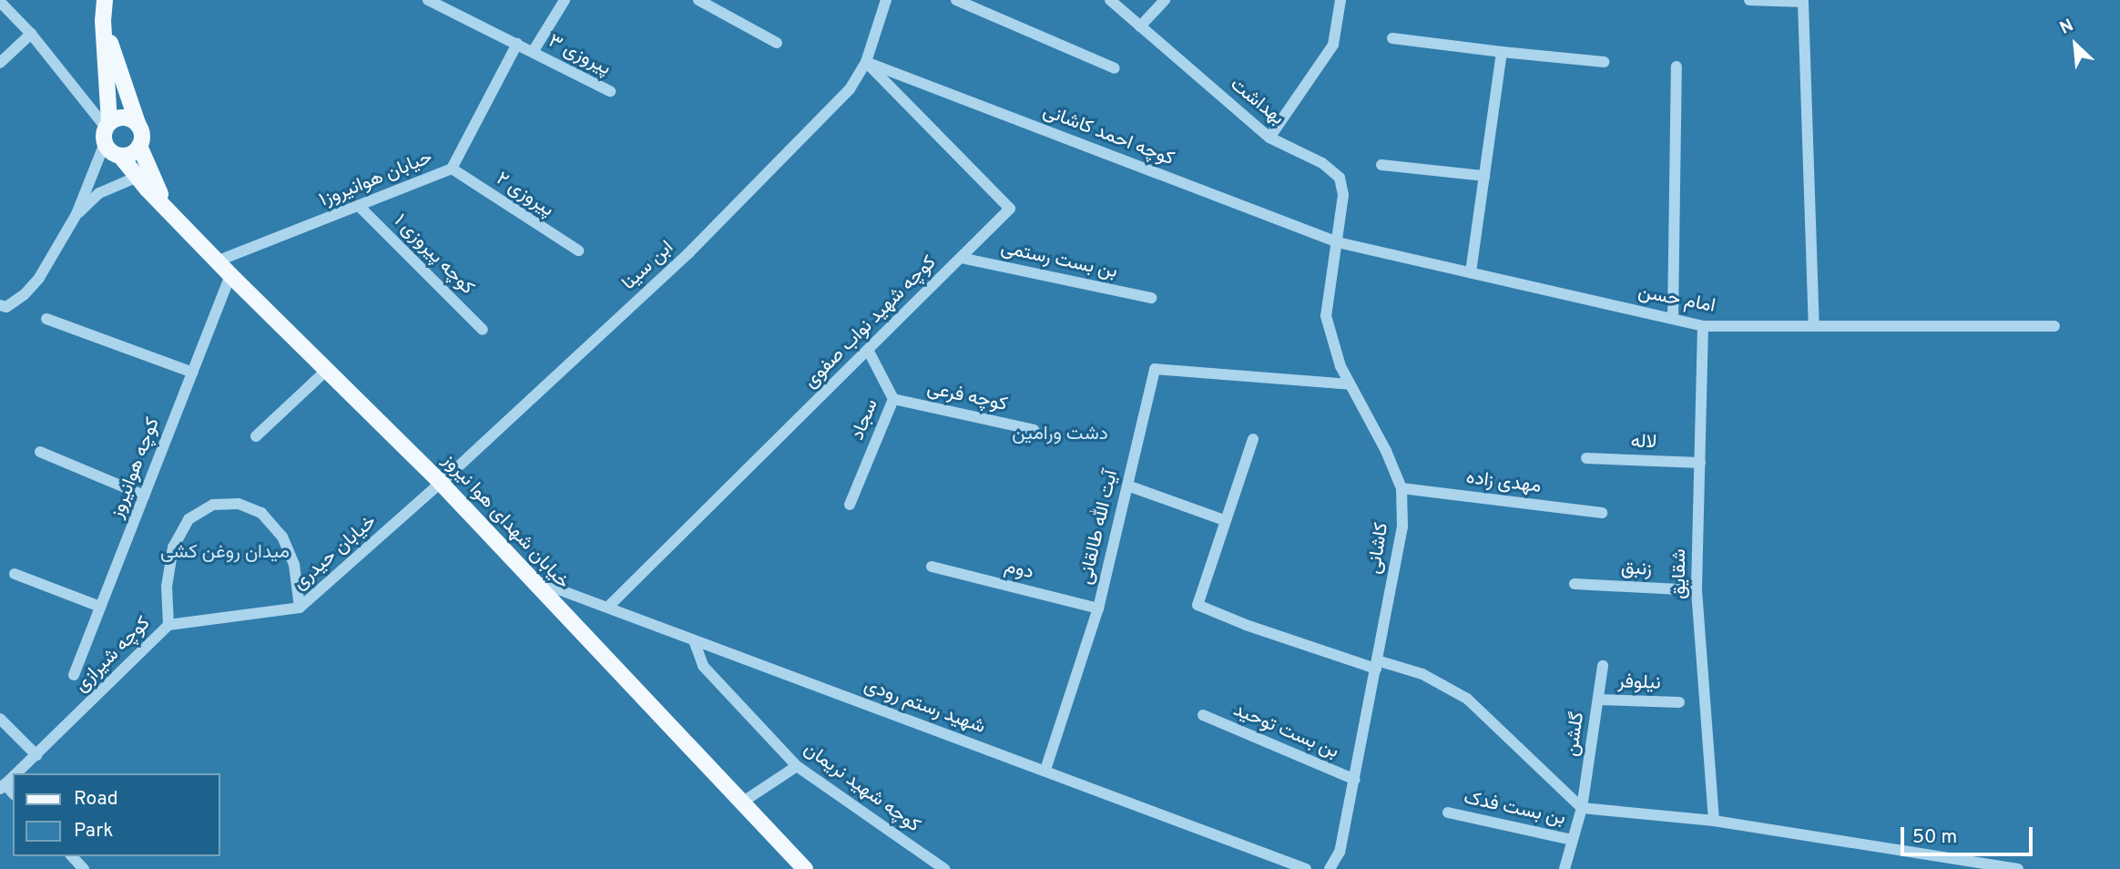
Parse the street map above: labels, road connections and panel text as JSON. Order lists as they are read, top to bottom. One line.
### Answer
{"streets":{"main road":["خیابان شهدای هوا نیروز"],"street":["پیروزی ۳","بهداشت","کوچه احمد کاشانی","حیابان هوانیروز۱","پیروزی ۲","کوچه پیروزی ۱","بن بست رستمی","ابن سینا","امام حسن","کوچه شهید نواب صفوی","کوچه فرعی","سجاد","لاله","کوچه هوانیروز","مهدی زاده","آیت الله طالقانی","کاشانی","خیابان حیدری","زنبق","دوم","شقایق","کوچه شیرازی","نیلوفر","شهید رستم رودی","بن بست توحید","گلشن","کوچه شهید نریمان","بن بست فدک"]},"crossings":[["پیروزی ۳","حیابان هوانیروز۱"],["بهداشت","کوچه احمد کاشانی"],["بهداشت","امام حسن"],["بهداشت","کاشانی"],["کوچه احمد کاشانی","ابن سینا"],["کوچه احمد کاشانی","امام حسن"],["کوچه احمد کاشانی","کوچه شهید نواب صفوی"],["کوچه احمد کاشانی","کاشانی"],["حیابان هوانیروز۱","پیروزی ۲"],["حیابان هوانیروز۱","کوچه پیروزی ۱"],["حیابان هوانیروز۱","خیابان شهدای هوا نیروز"],["بن بست رستمی","کوچه شهید نواب صفوی"],["ابن سینا","کوچه شهید نواب صفوی"],["ابن سینا","خیابان شهدای هوا نیروز"],["ابن سینا","خیابان حیدری"],["امام حسن","کاشانی"],["امام حسن","شقایق"],["کوچه شهید نواب صفوی","سجاد"],["کوچه شهید نواب صفوی","شهید رستم رودی"],["کوچه فرعی","سجاد"],["لاله","شقایق"],["کوچه هوانیروز","خیابان شهدای هوا نیروز"],["مهدی زاده","کاشانی"],["خیابان شهدای هوا نیروز","خیابان حیدری"],["خیابان شهدای هوا نیروز","شهید رستم رودی"],["آیت الله طالقانی","کاشانی"],["آیت الله طالقانی","دوم"],["آیت الله طالقانی","شهید رستم رودی"],["کاشانی","بن بست توحید"],["خیابان حیدری","کوچه شیرازی"],["زنبق","شقایق"],["نیلوفر","گلشن"],["شهید رستم رودی","کوچه شهید نریمان"],["گلشن","بن بست فدک"]],"parks":["دشت ورامین","میدان روغن کشی"],"legend":["Road","Park"],"scale_bar":"50 m","north":"top left"}
